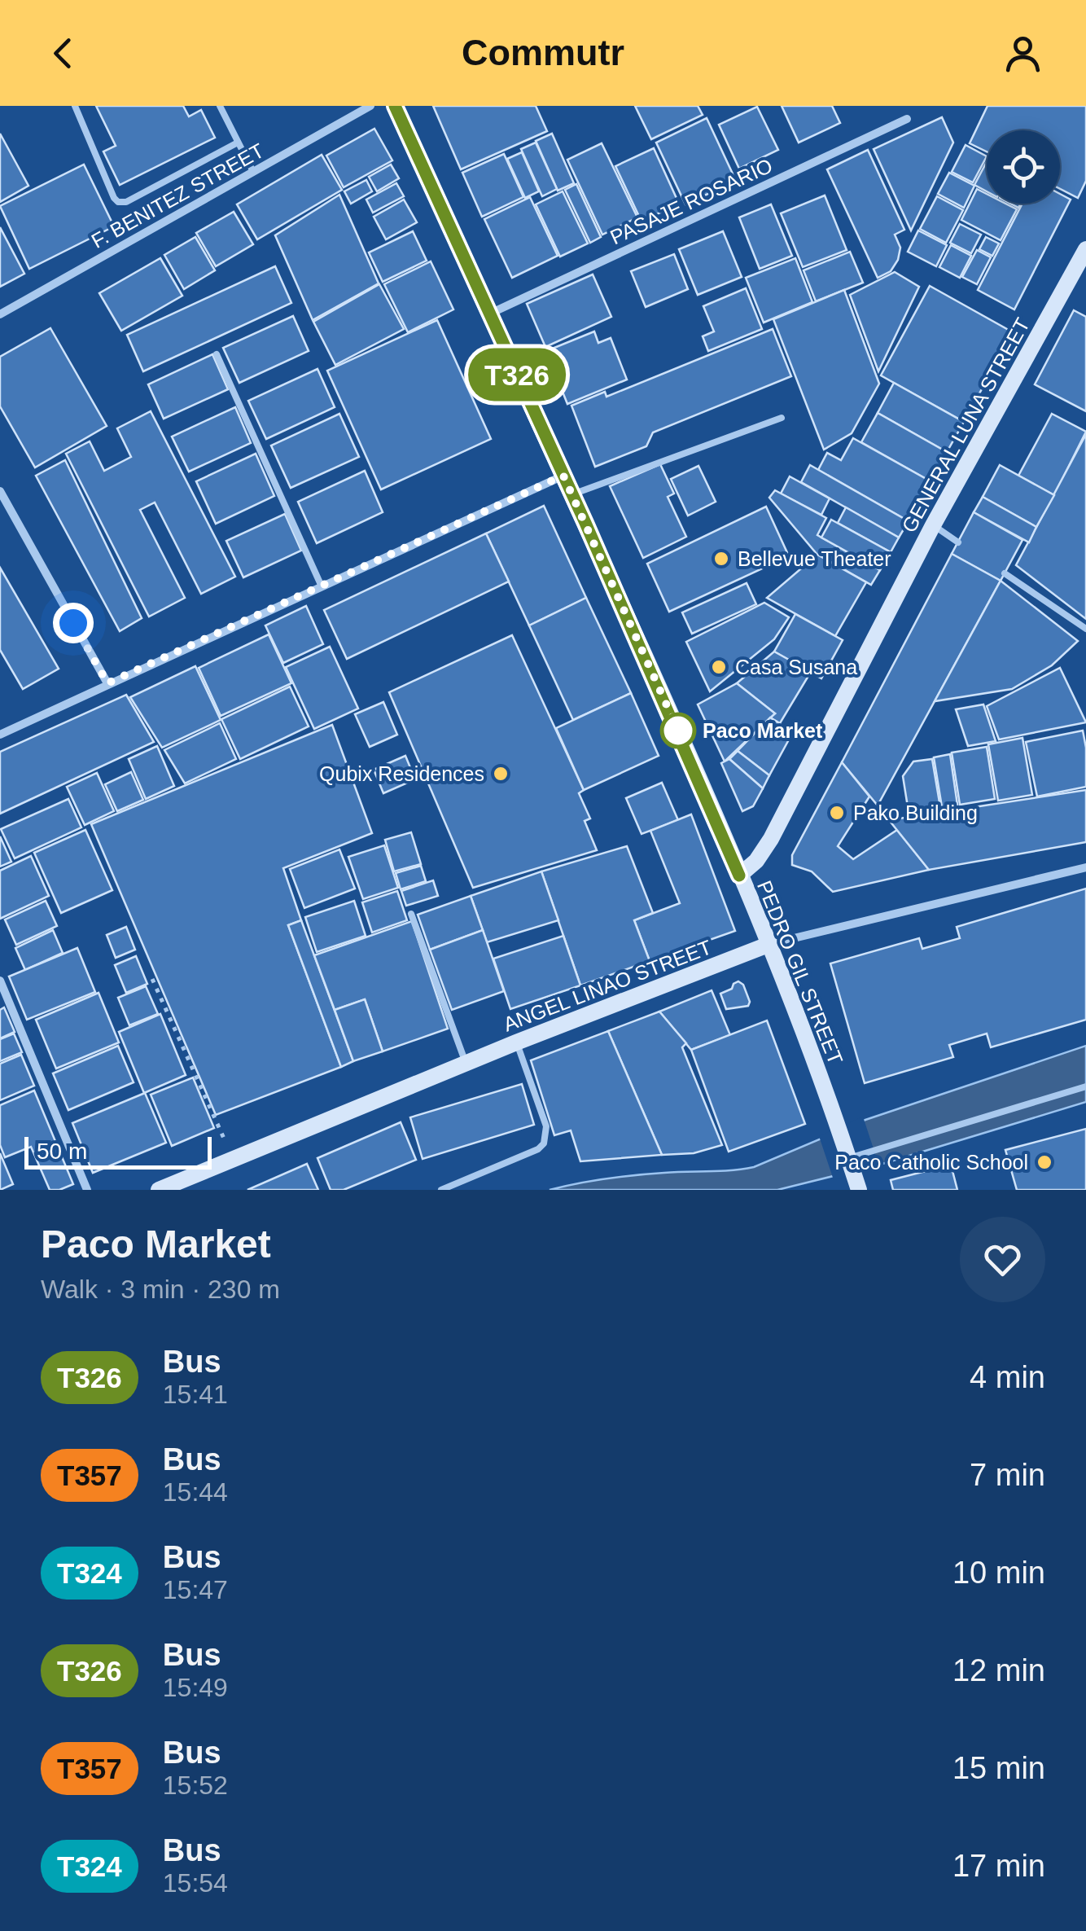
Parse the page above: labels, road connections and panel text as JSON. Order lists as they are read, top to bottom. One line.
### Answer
{"streets":{"main road":["GENERAL LUNA STREET","PEDRO GIL STREET","ANGEL LINAO STREET"],"street":["F. BENITEZ STREET","PASAJE ROSARIO"]},"crossings":[["PASAJE ROSARIO","PEDRO GIL STREET"],["GENERAL LUNA STREET","PEDRO GIL STREET"],["PEDRO GIL STREET","ANGEL LINAO STREET"]],"places":["Bellevue Theater","Casa Susana","Paco Market","Qubix Residences","Pako Building","Paco Catholic School"],"lines":["bus line T326"],"scale_bar":"50 m","page":{"header":"Commutr","on_map":"T326","scale":"50 m","heading":["Paco Market","Walk · 3 min · 230 m"],"list":[{"mark":"T326","name":"Bus","note":"15:41","value":"4 min"},{"mark":"T357","name":"Bus","note":"15:44","value":"7 min"},{"mark":"T324","name":"Bus","note":"15:47","value":"10 min"},{"mark":"T326","name":"Bus","note":"15:49","value":"12 min"},{"mark":"T357","name":"Bus","note":"15:52","value":"15 min"},{"mark":"T324","name":"Bus","note":"15:54","value":"17 min"}]}}
